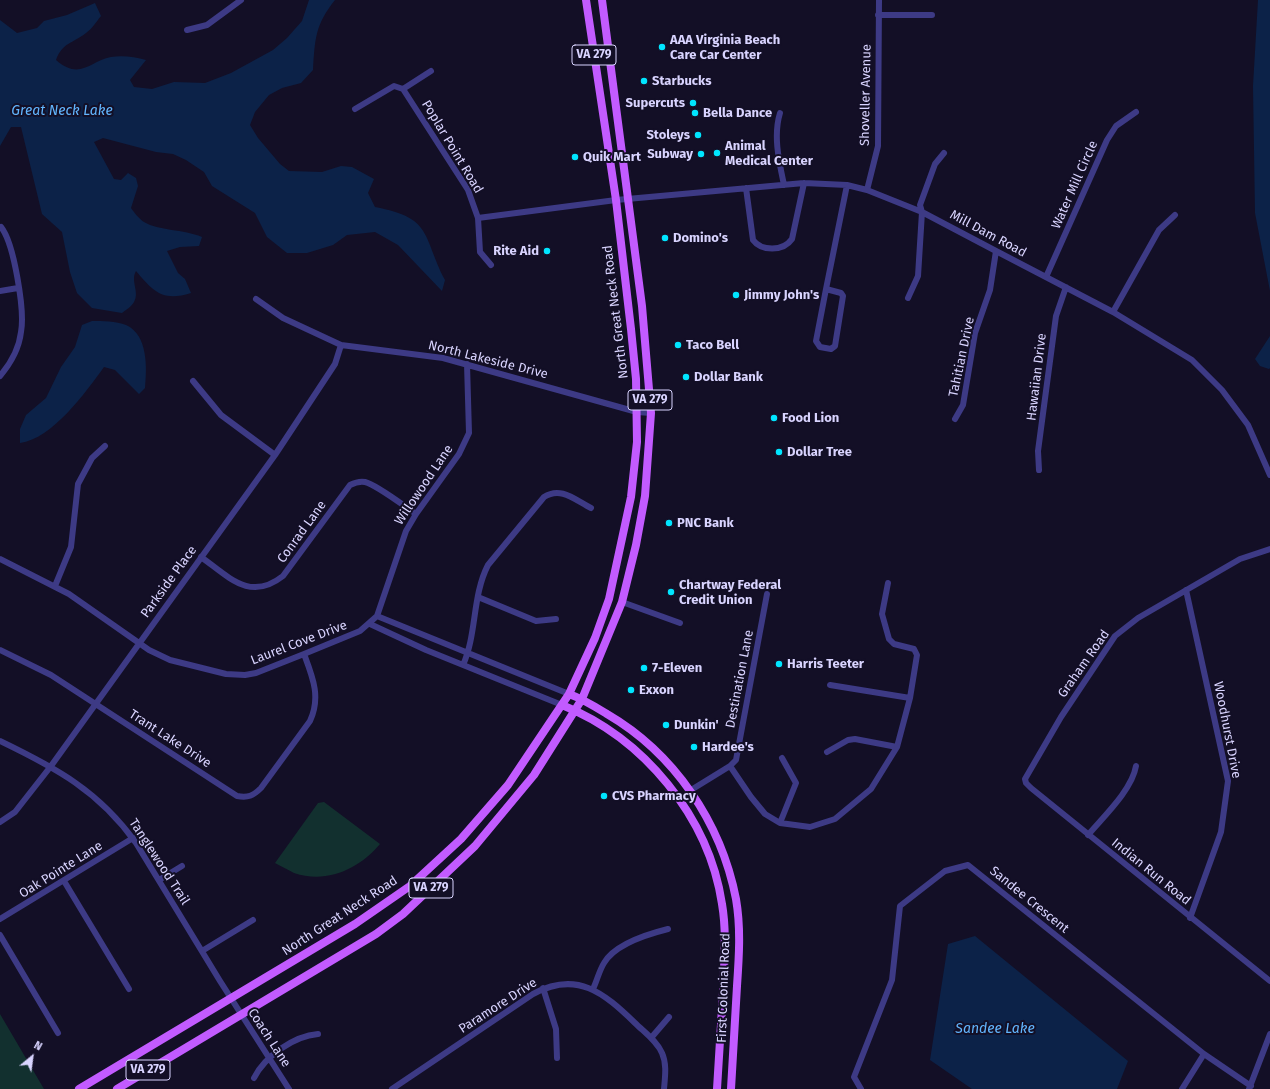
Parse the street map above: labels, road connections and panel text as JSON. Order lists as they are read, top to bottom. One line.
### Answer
{"streets":{"main road":["VA 279","North Great Neck Road","First Colonial Road"],"street":["Shoveller Avenue","Poplar Point Road","Water Mill Circle","Mill Dam Road","Tahitian Drive","North Lakeside Drive","Hawaiian Drive","Willowood Lane","Conrad Lane","Parkside Place","Laurel Cove Drive","Graham Road","Destination Lane","Woodhurst Drive","Trant Lake Drive","Tanglewood Trail","Oak Pointe Lane","Indian Run Road","Sandee Crescent","Paramore Drive","Coach Lane"]},"crossings":[["Shoveller Avenue","Mill Dam Road"],["Water Mill Circle","Mill Dam Road"],["Mill Dam Road","North Great Neck Road"],["Mill Dam Road","Tahitian Drive"],["Mill Dam Road","Hawaiian Drive"],["North Great Neck Road","North Lakeside Drive"],["North Great Neck Road","Tanglewood Trail"],["North Great Neck Road","First Colonial Road"],["North Great Neck Road","Coach Lane"],["North Lakeside Drive","Willowood Lane"],["North Lakeside Drive","Parkside Place"],["Willowood Lane","Conrad Lane"],["Willowood Lane","Laurel Cove Drive"],["Conrad Lane","Parkside Place"],["Parkside Place","Laurel Cove Drive"],["Parkside Place","Trant Lake Drive"],["Parkside Place","Tanglewood Trail"],["Laurel Cove Drive","Trant Lake Drive"],["Graham Road","Woodhurst Drive"],["Graham Road","Indian Run Road"],["Woodhurst Drive","Indian Run Road"],["Tanglewood Trail","Oak Pointe Lane"],["Tanglewood Trail","Coach Lane"]],"water":["Great Neck Lake","Sandee Lake"],"places":["AAA Virginia Beach Care Car Center","Starbucks","Supercuts","Bella Dance","Stoleys","Animal Medical Center","Subway","Quik Mart","Domino's","Rite Aid","Jimmy John's","Taco Bell","Dollar Bank","Food Lion","Dollar Tree","PNC Bank","Chartway Federal Credit Union","Harris Teeter","7-Eleven","Exxon","Dunkin'","Hardee's","CVS Pharmacy"],"north":"top right"}
